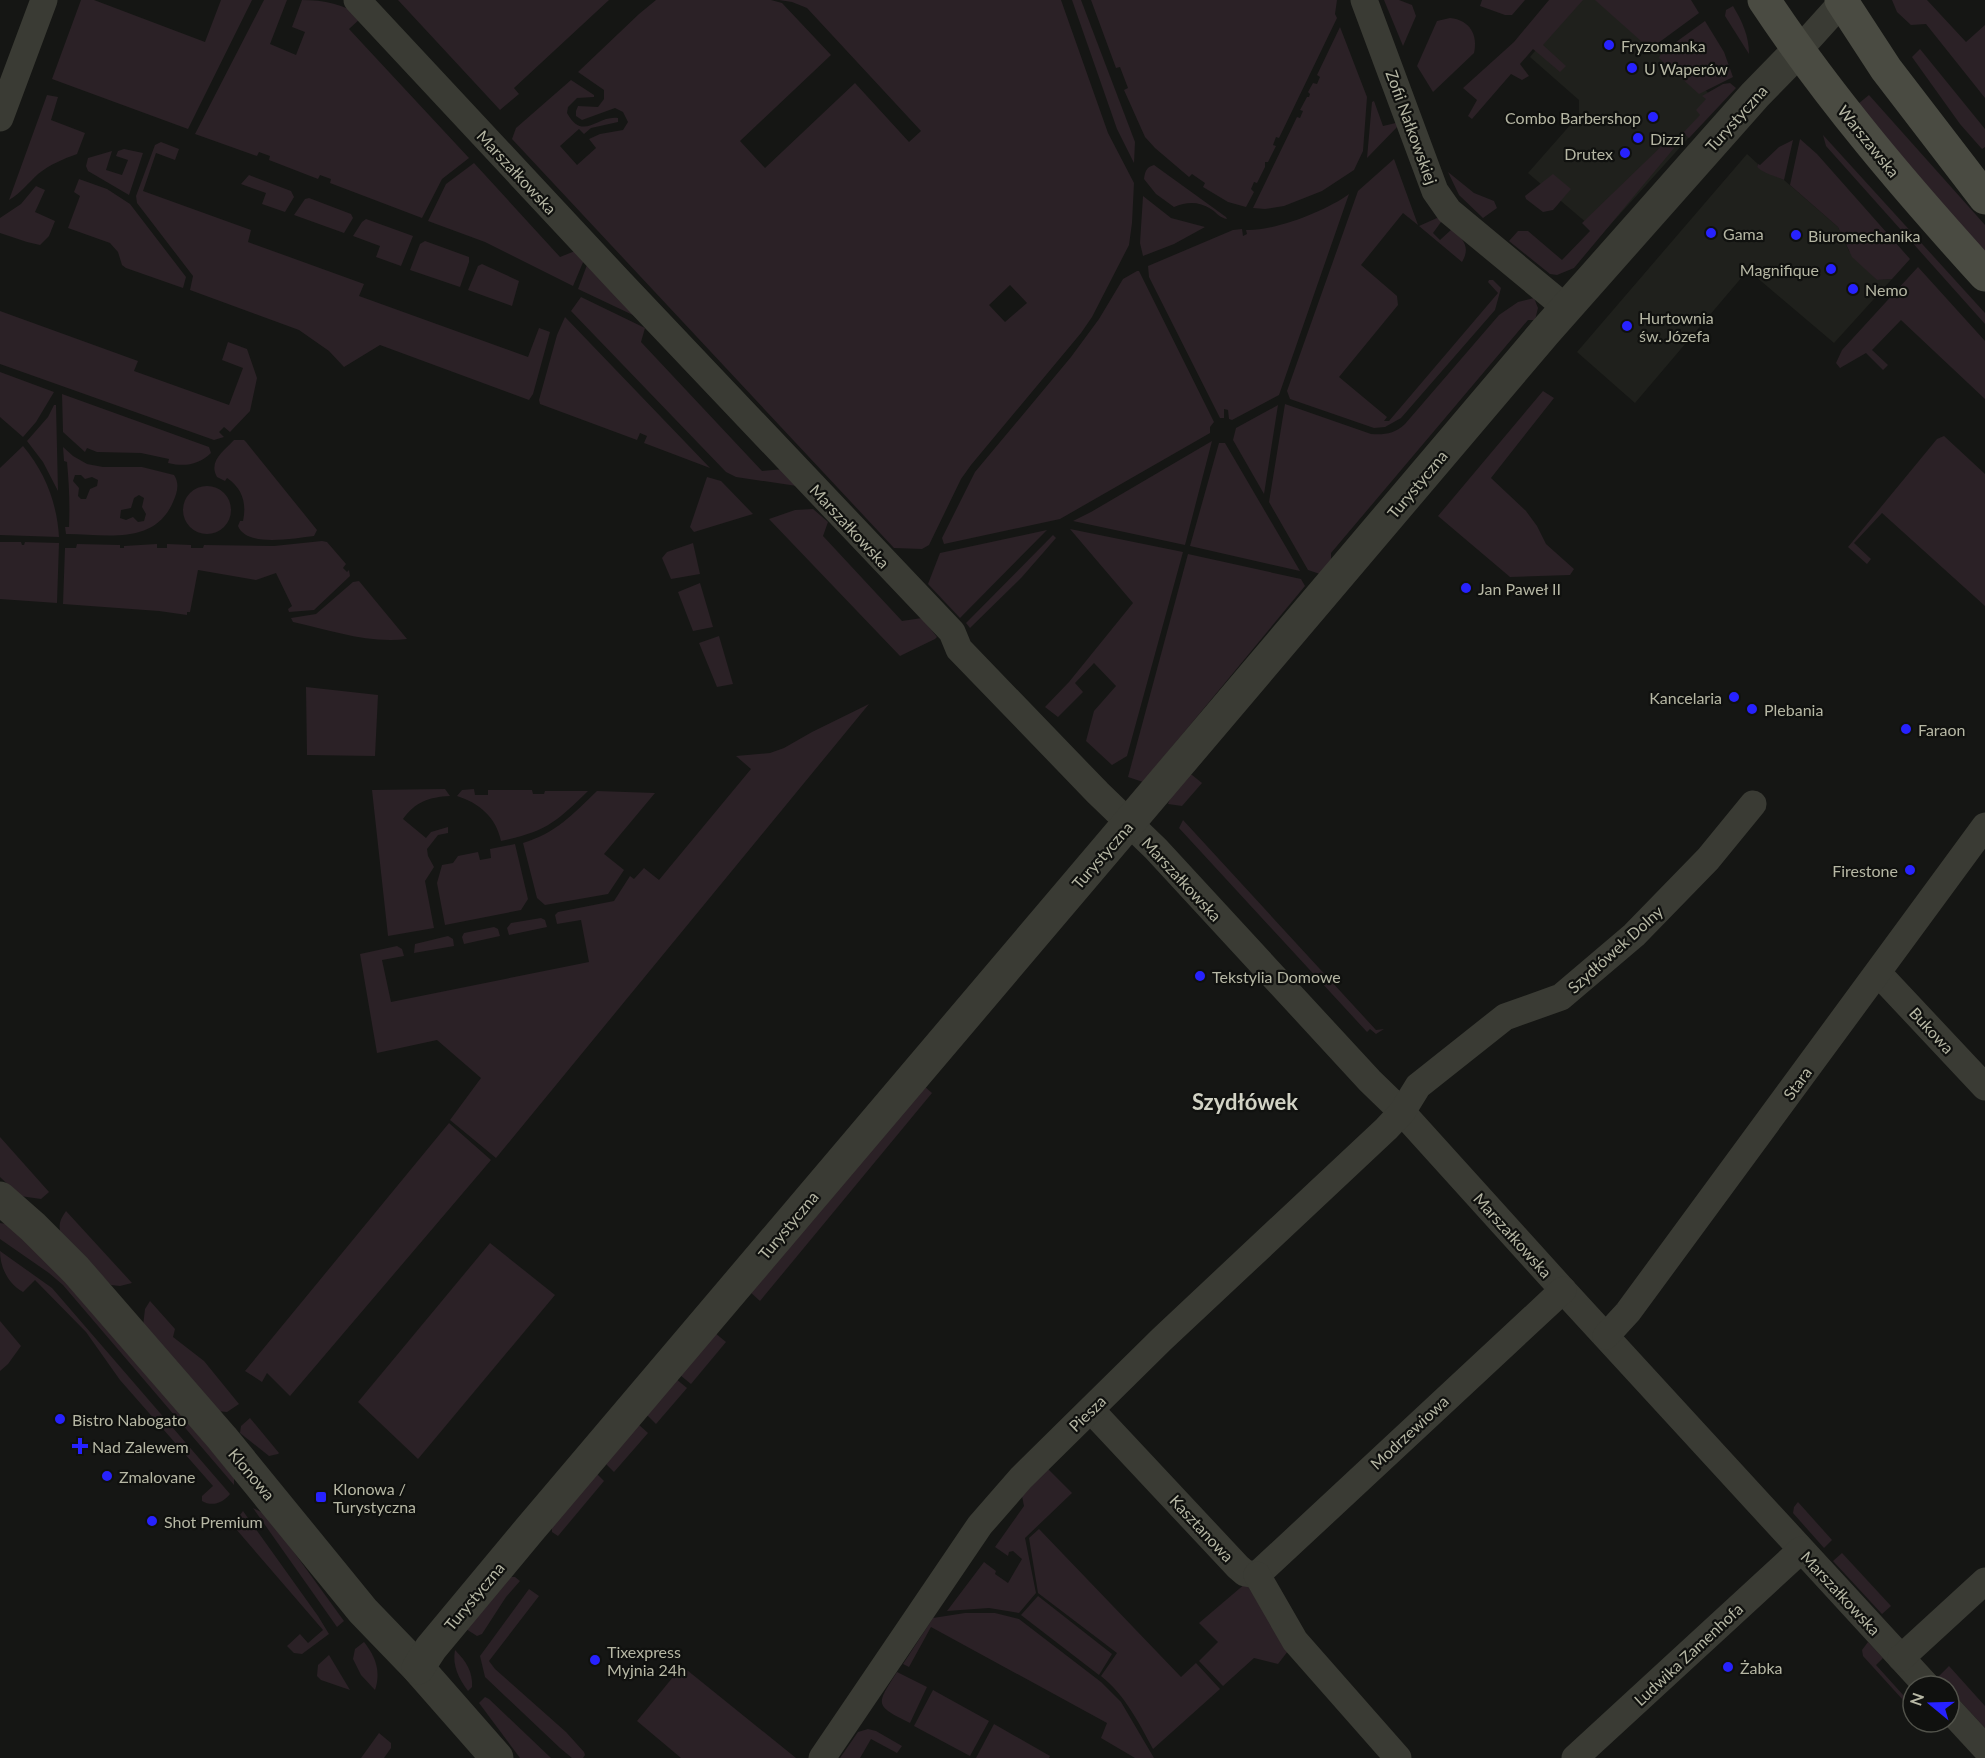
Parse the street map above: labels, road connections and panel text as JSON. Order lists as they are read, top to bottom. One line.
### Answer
{"streets":{"main road":["Warszawska"],"street":["Turystyczna","Zofii Nałkowskiej","Marszałkowska","Szydłówek Dolny","Bukowa","Stara","Piesza","Modrzewiowa","Klonowa","Kasztanowa","Ludwika Zamenhofa"]},"crossings":[["Turystyczna","Zofii Nałkowskiej"],["Turystyczna","Warszawska"],["Turystyczna","Marszałkowska"],["Turystyczna","Klonowa"],["Marszałkowska","Szydłówek Dolny"],["Marszałkowska","Stara"],["Marszałkowska","Piesza"],["Marszałkowska","Modrzewiowa"],["Marszałkowska","Ludwika Zamenhofa"],["Szydłówek Dolny","Piesza"],["Bukowa","Stara"],["Piesza","Kasztanowa"],["Modrzewiowa","Kasztanowa"]],"districts":["Szydłówek"],"places":{"other":["Fryzomanka","U Waperów","Combo Barbershop","Dizzi","Drutex","Gama","Biuromechanika","Magnifique","Nemo","Hurtownia św. Józefa","Jan Paweł II","Kancelaria","Plebania","Faraon","Firestone","Tekstylia Domowe","Bistro Nabogato","Zmalovane","Shot Premium","Tixexpress Myjnia 24h","Żabka"],"health":["Nad Zalewem"],"transit":["Klonowa / Turystyczna"]},"north":"left"}
